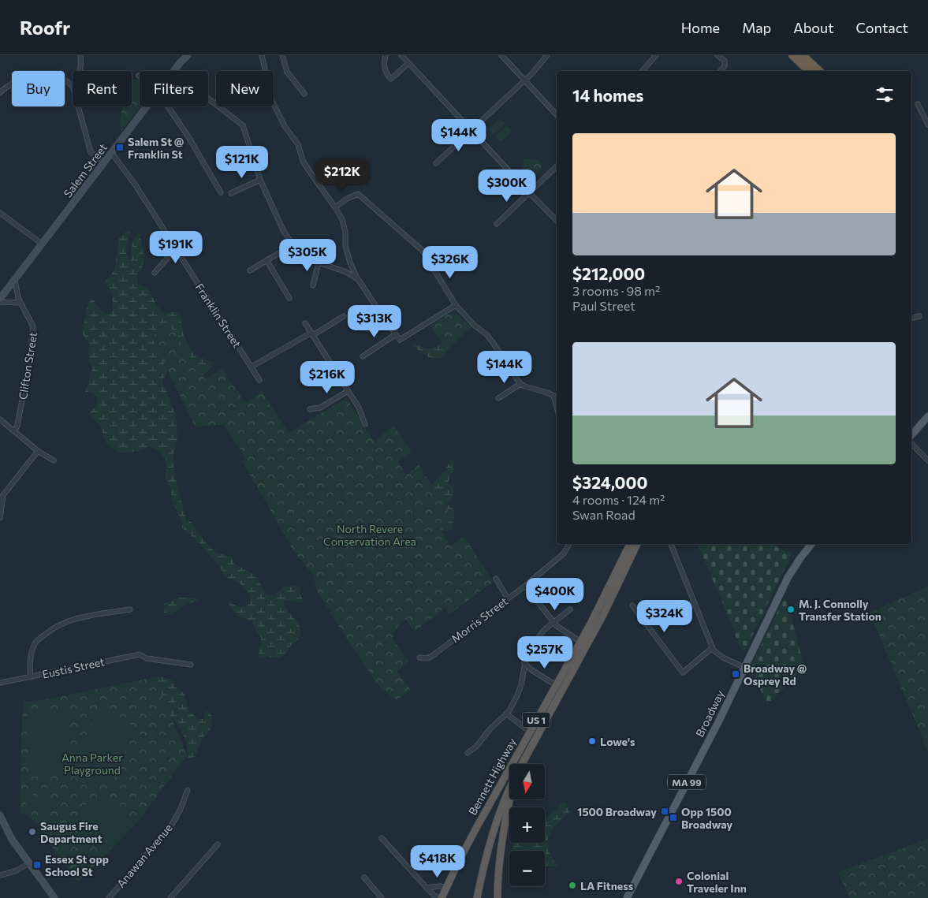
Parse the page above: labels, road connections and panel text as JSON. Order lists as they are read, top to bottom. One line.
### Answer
{"streets":{"highway":["US 1","Bennett Highway"],"main road":["Salem Street","Broadway","MA 99"],"street":["Franklin Street","Clifton Street","Morris Street","Eustis Street","Anawan Avenue"]},"crossings":[["Salem Street","Franklin Street"],["Salem Street","Clifton Street"]],"parks":["North Revere Conservation Area","Anna Parker Playground"],"places":{"transit":["Salem St @ Franklin St","Broadway @ Osprey Rd","1500 Broadway","Opp 1500 Broadway","Essex St opp School St"],"other":["M. J. Connolly Transfer Station","Lowe's","Saugus Fire Department","Colonial Traveler Inn","LA Fitness"]},"north":"bottom","page":{"header":"Roofr","nav":["Home","Map","About","Contact"],"chip":["Buy","Rent","Filters","New"],"heading":"14 homes","list":[{"name":"$212,000","note":"3 rooms · 98 m² · Paul Street"},{"name":"$324,000","note":"4 rooms · 124 m² · Swan Road"}],"price":["$144K","$121K","$212K","$300K","$191K","$305K","$326K","$313K","$144K","$216K","$400K","$324K","$257K","$418K"],"map_buttons":["+","−"]}}
